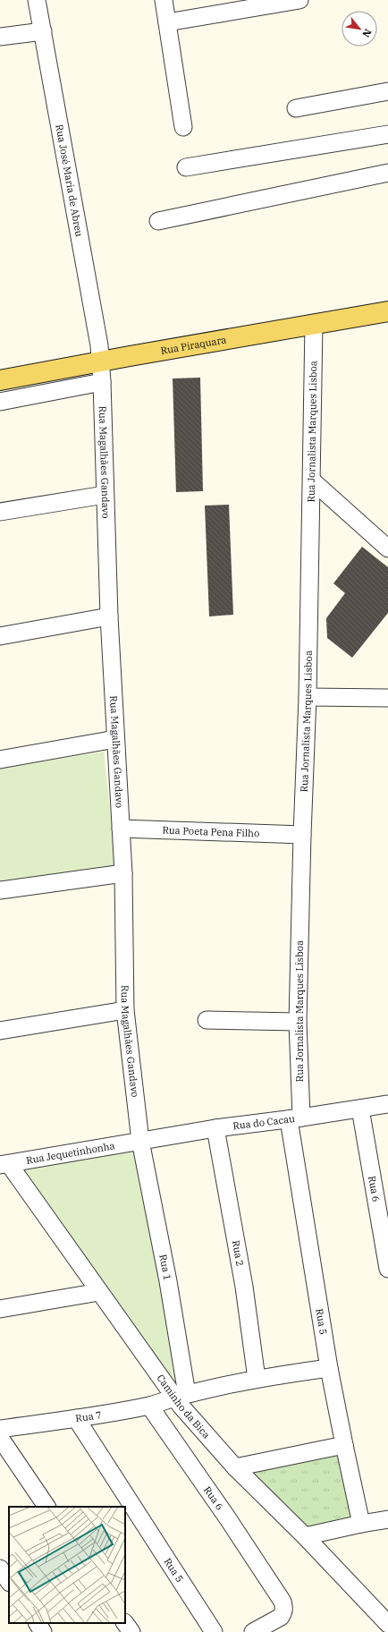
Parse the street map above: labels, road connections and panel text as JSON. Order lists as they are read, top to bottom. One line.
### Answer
{"streets":{"main road":["Rua Piraquara"],"street":["Rua José Maria de Abreu","Rua Jornalista Marques Lisboa","Rua Magalhães Gandavo","Rua Poeta Pena Filho","Rua do Cacau","Rua Jequetinhonha","Rua 6","Rua 2","Rua 1","Rua 5","Caminho da Bica","Rua 7"]},"crossings":[["Rua José Maria de Abreu","Rua Piraquara"],["Rua José Maria de Abreu","Rua Magalhães Gandavo"],["Rua Piraquara","Rua Jornalista Marques Lisboa"],["Rua Piraquara","Rua Magalhães Gandavo"],["Rua Jornalista Marques Lisboa","Rua Poeta Pena Filho"],["Rua Jornalista Marques Lisboa","Rua do Cacau"],["Rua Jornalista Marques Lisboa","Rua 5"],["Rua Magalhães Gandavo","Rua Poeta Pena Filho"],["Rua Magalhães Gandavo","Rua do Cacau"],["Rua Magalhães Gandavo","Rua Jequetinhonha"],["Rua Magalhães Gandavo","Rua 1"],["Rua do Cacau","Rua Jequetinhonha"],["Rua do Cacau","Rua 6"],["Rua do Cacau","Rua 2"],["Rua do Cacau","Rua 1"],["Rua do Cacau","Rua 5"],["Rua Jequetinhonha","Rua 1"],["Rua Jequetinhonha","Caminho da Bica"],["Rua 6","Rua 7"],["Rua 2","Rua 7"],["Rua 1","Caminho da Bica"],["Rua 1","Rua 7"],["Rua 5","Rua 7"],["Caminho da Bica","Rua 7"]],"north":"bottom right"}
